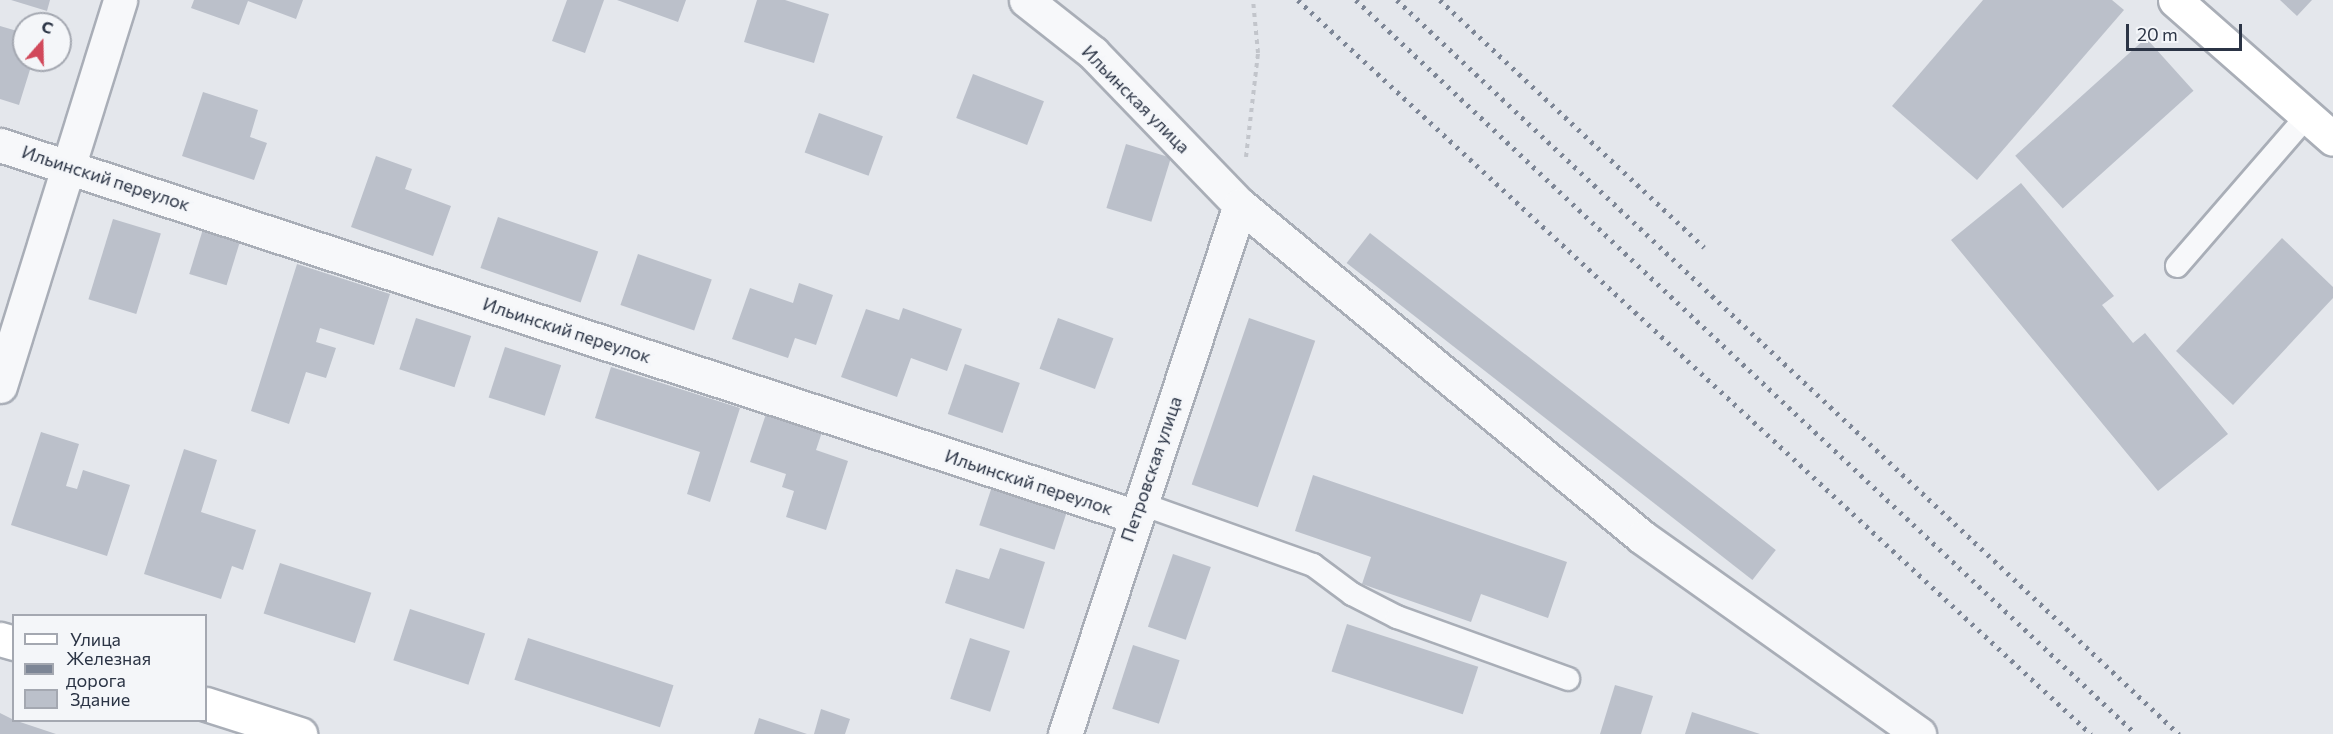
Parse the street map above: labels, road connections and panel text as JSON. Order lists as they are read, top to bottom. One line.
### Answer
{"streets":{"street":["Ильинская улица","Ильинский переулок","Петровская улица"]},"crossings":[["Ильинская улица","Петровская улица"],["Ильинский переулок","Петровская улица"]],"legend":["Улица","Железная дорога","Здание"],"scale_bar":"20 m","north":"top"}
